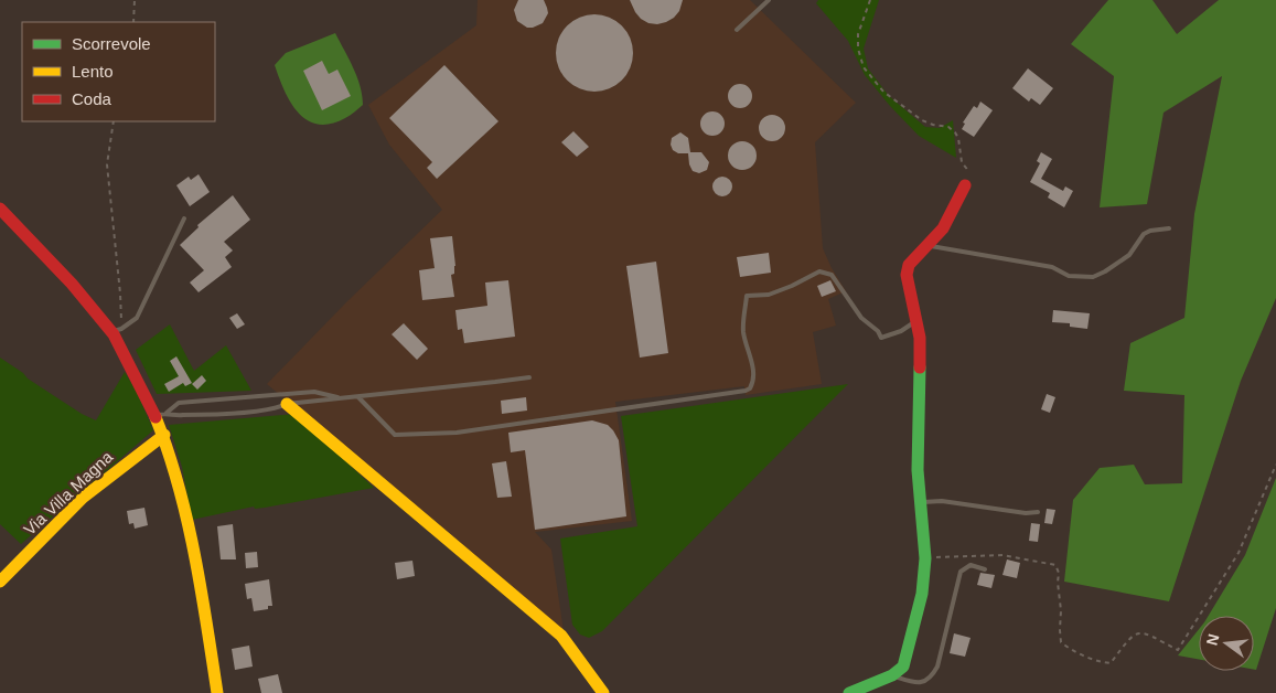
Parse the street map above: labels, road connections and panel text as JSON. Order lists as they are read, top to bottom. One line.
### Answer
{"streets":{"street":["Via Villa Magna"]},"legend":["Scorrevole","Lento","Coda"],"north":"left"}
